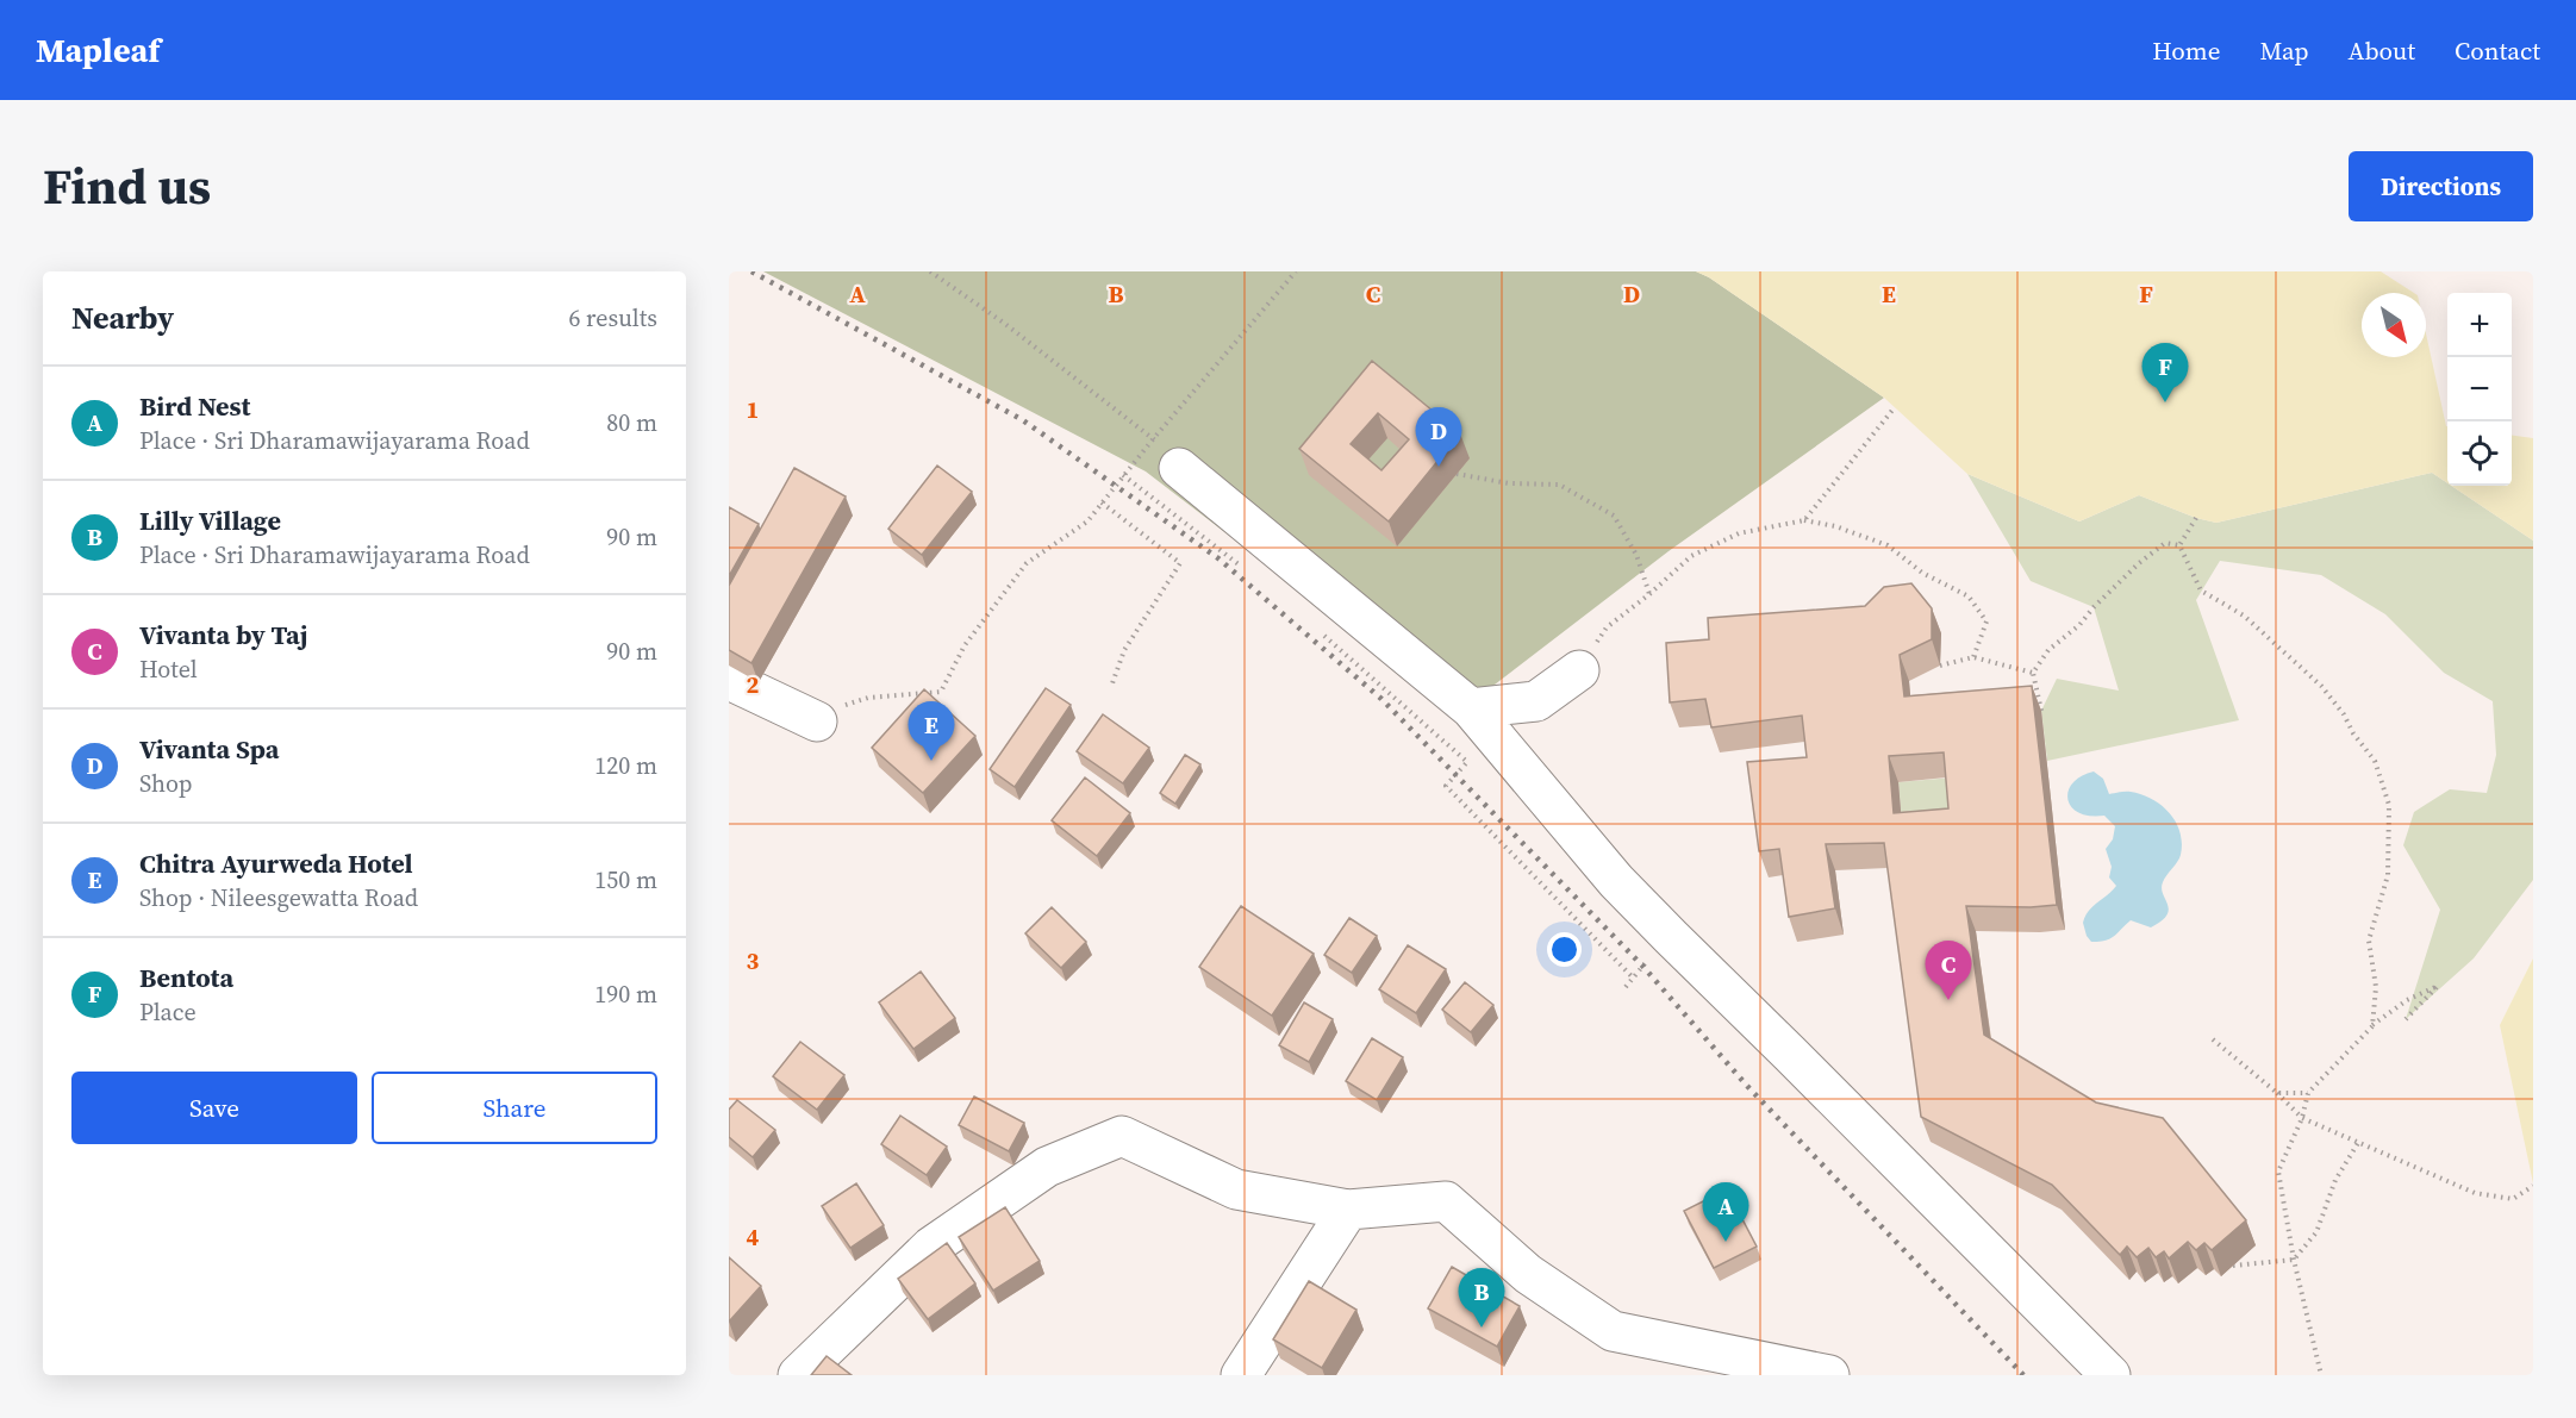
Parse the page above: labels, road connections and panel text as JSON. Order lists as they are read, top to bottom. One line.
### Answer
{"north":"bottom right","page":{"header":"Mapleaf","nav":["Home","Map","About","Contact"],"title":"Find us","buttons":["Directions",["Save","Share"]],"heading":["Nearby","6 results"],"map_buttons":["+","−"],"pins":["F","D","E","C","A","B"],"list":[{"mark":"A","name":"Bird Nest","note":"Place · Sri Dharamawijayarama Road","value":"80 m"},{"mark":"B","name":"Lilly Village","note":"Place · Sri Dharamawijayarama Road","value":"90 m"},{"mark":"C","name":"Vivanta by Taj","note":"Hotel","value":"90 m"},{"mark":"D","name":"Vivanta Spa","note":"Shop","value":"120 m"},{"mark":"E","name":"Chitra Ayurweda Hotel","note":"Shop · Nileesgewatta Road","value":"150 m"},{"mark":"F","name":"Bentota","note":"Place","value":"190 m"}]},"grid":{"columns":["A","B","C","D","E","F"],"rows":["1","2","3","4"]}}
